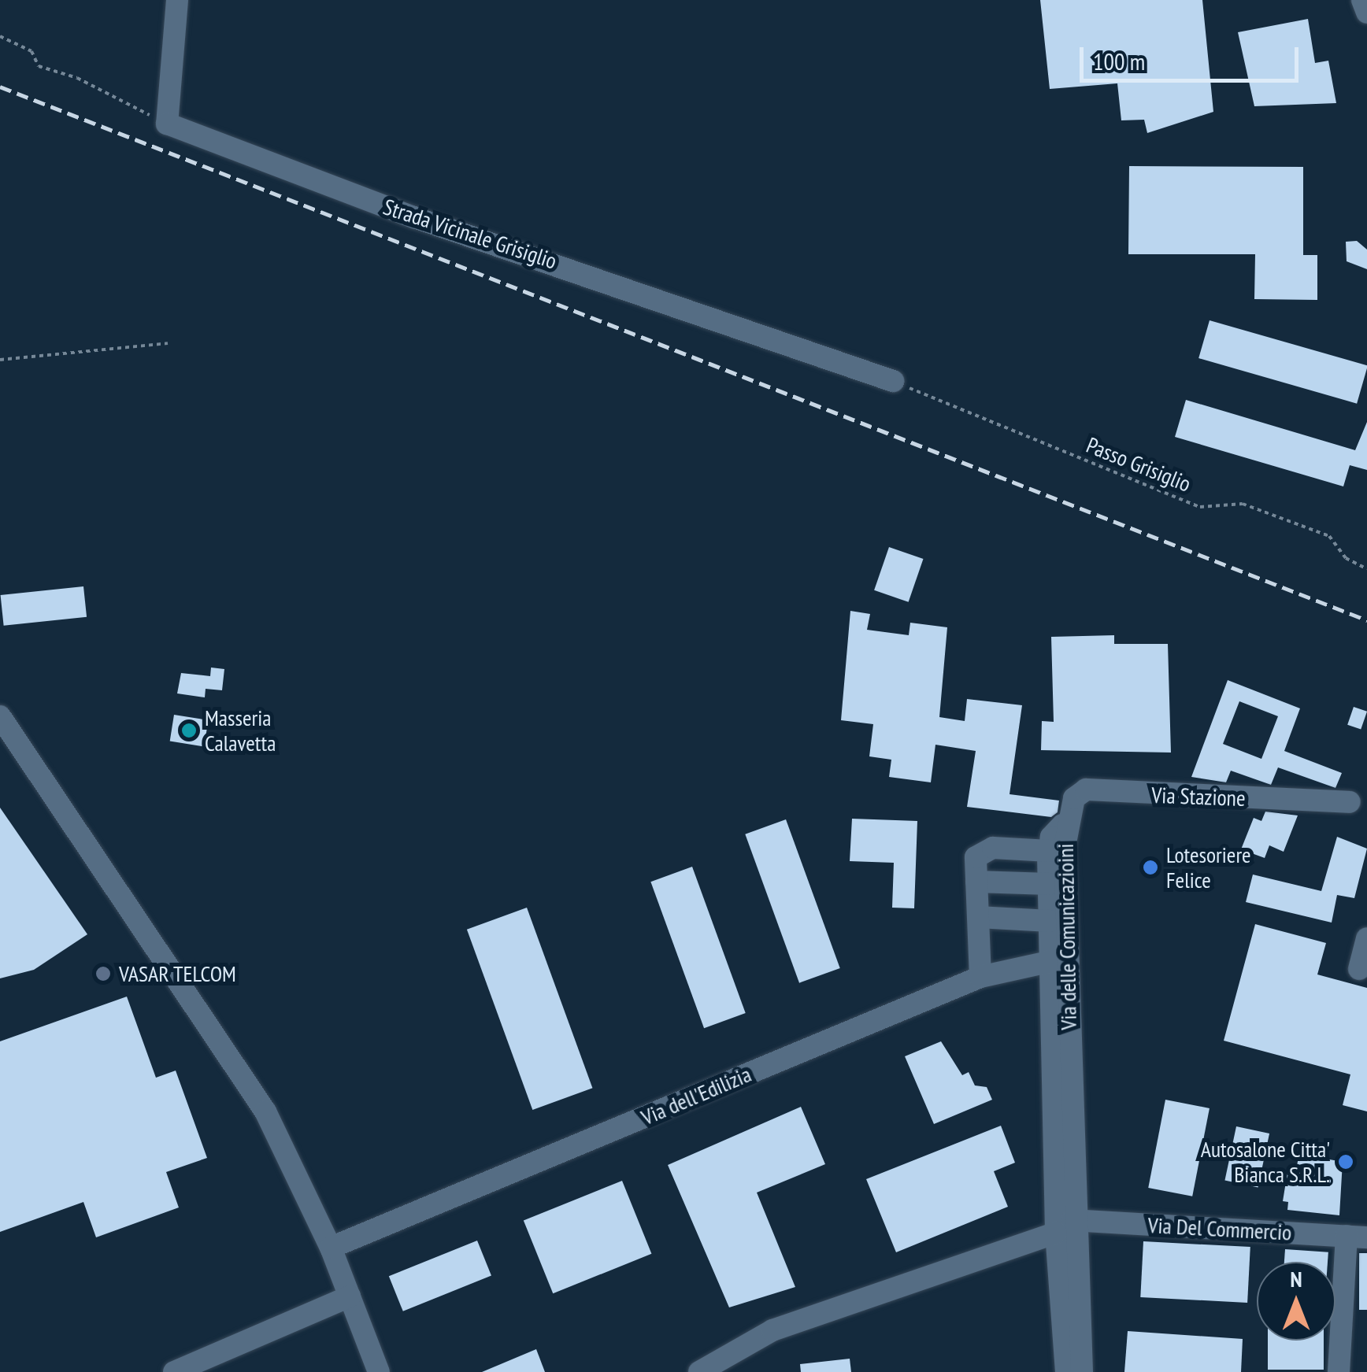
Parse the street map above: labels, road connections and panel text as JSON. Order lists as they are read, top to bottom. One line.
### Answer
{"streets":{"street":["Strada Vicinale Grisiglio","Via Stazione","Via delle Comunicazioini","Via dell'Edilizia","Via Del Commercio"],"path":["Passo Grisiglio"]},"crossings":[["Strada Vicinale Grisiglio","Passo Grisiglio"],["Via Stazione","Via delle Comunicazioini"],["Via delle Comunicazioini","Via dell'Edilizia"],["Via delle Comunicazioini","Via Del Commercio"]],"places":["Masseria Calavetta","Lotesoriere Felice","VASAR TELCOM","Autosalone Citta' Bianca S.R.L."],"scale_bar":"100 m","north":"top"}
